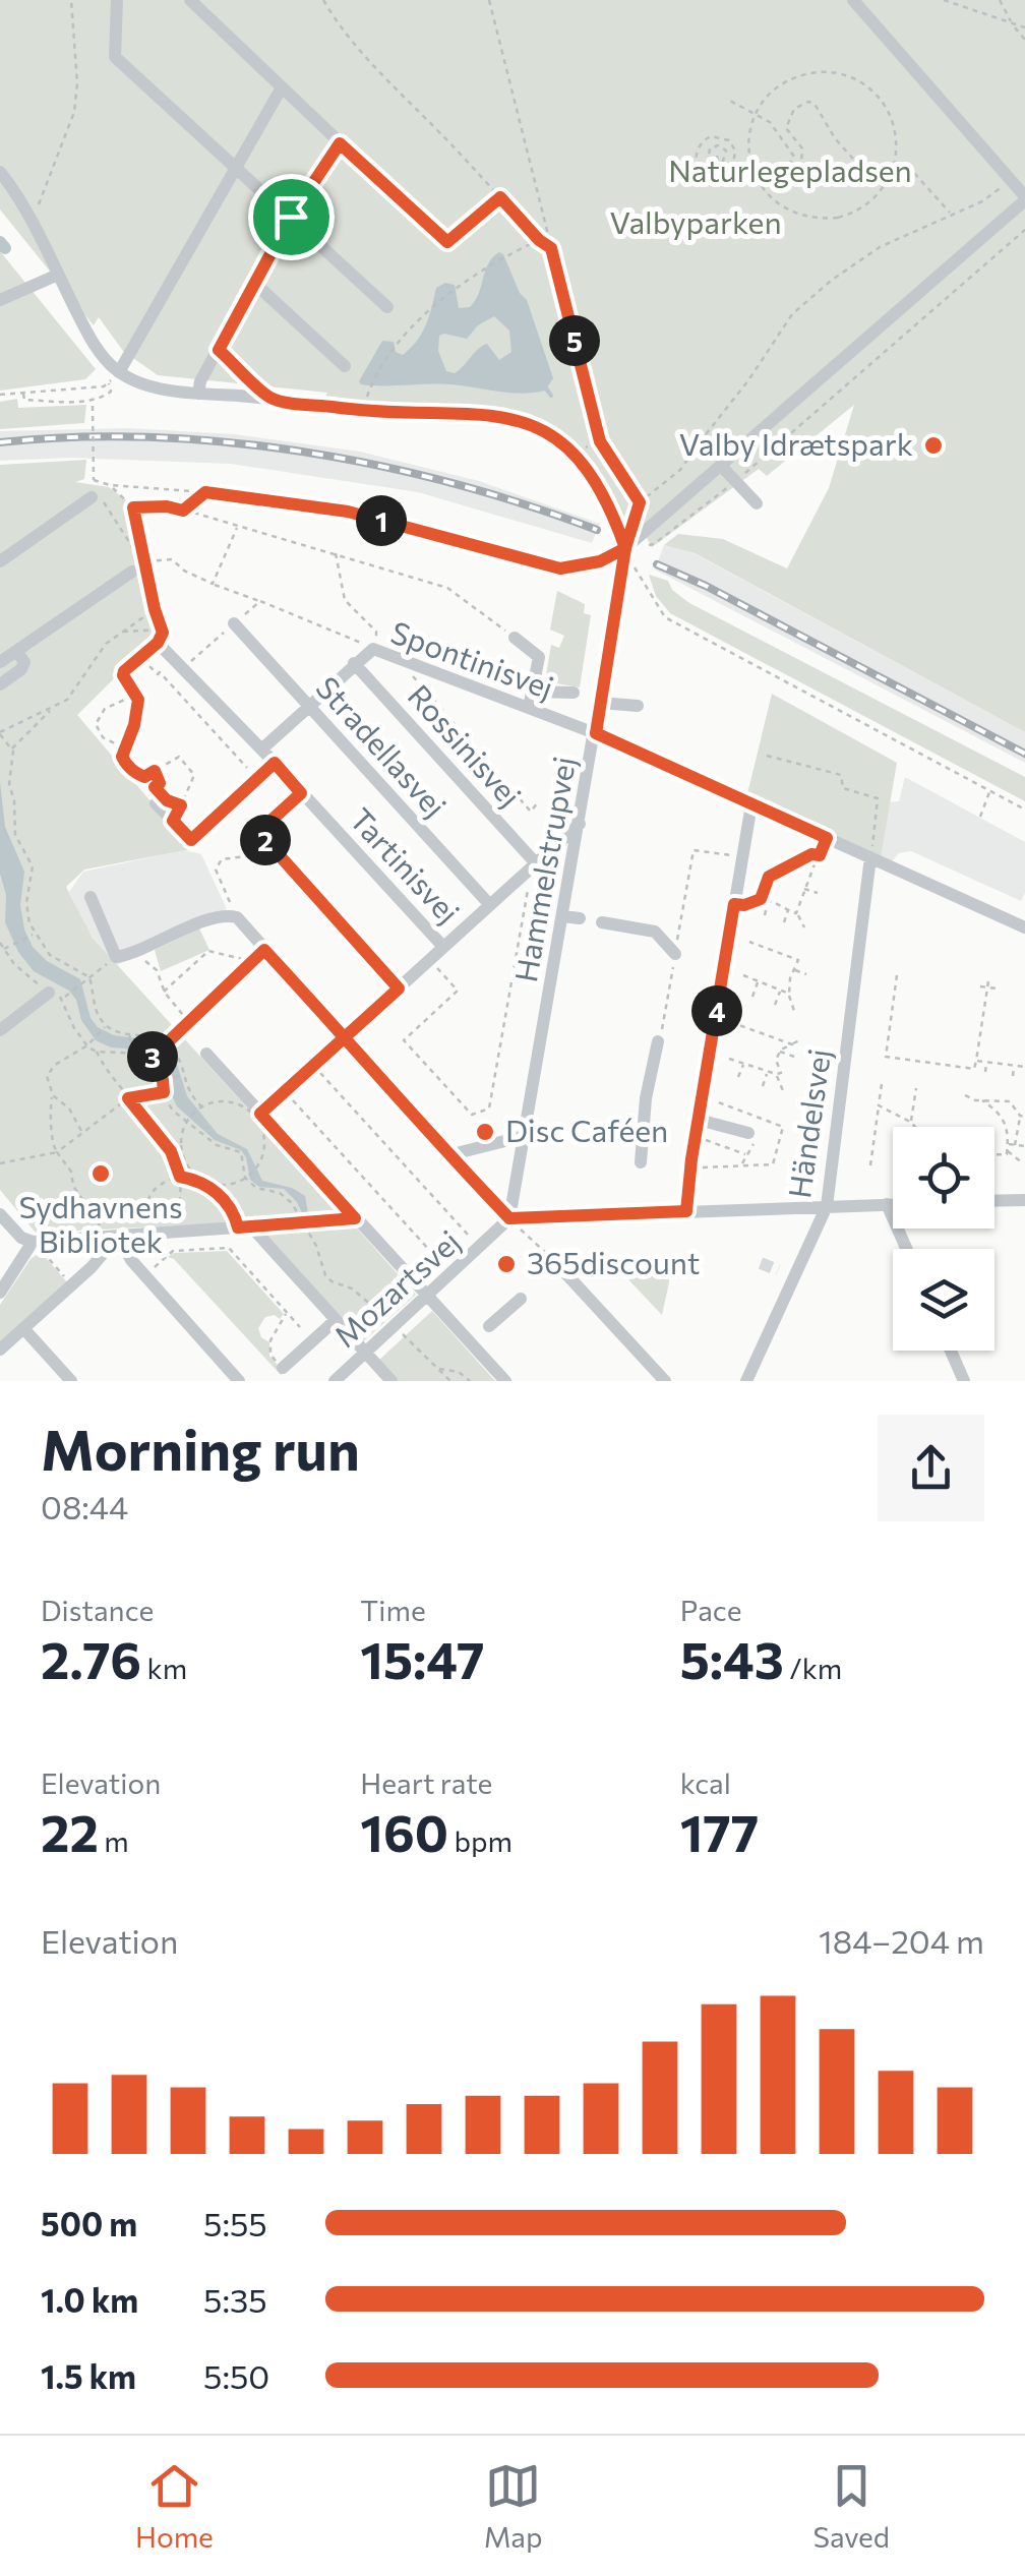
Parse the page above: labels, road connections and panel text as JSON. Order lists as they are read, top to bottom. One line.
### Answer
{"streets":{"street":["Spontinisvej","Rossinisvej","Stradellasvej","Tartinisvej","Hammelstrupvej","Händelsvej","Mozartsvej"]},"crossings":[["Spontinisvej","Rossinisvej"],["Spontinisvej","Stradellasvej"],["Spontinisvej","Tartinisvej"],["Spontinisvej","Hammelstrupvej"],["Spontinisvej","Händelsvej"],["Hammelstrupvej","Mozartsvej"]],"parks":["Naturlegepladsen","Valbyparken"],"places":["Valby Idrætspark","Disc Caféen","Sydhavnens Bibliotek","365discount"],"page":{"pins":["5","1","2","4","3"],"heading":["Morning run","08:44"],"stats":[["Distance","2.76 km"],["Time","15:47"],["Pace","5:43 /km"],["Elevation","22 m"],["Heart rate","160 bpm"],["kcal","177"]],"chart":["Elevation","184–204 m"],"list":[{"name":"500 m","note":"5:55"},{"name":"1.0 km","note":"5:35"},{"name":"1.5 km","note":"5:50"}],"tabs":["Home","Map","Saved"]}}
